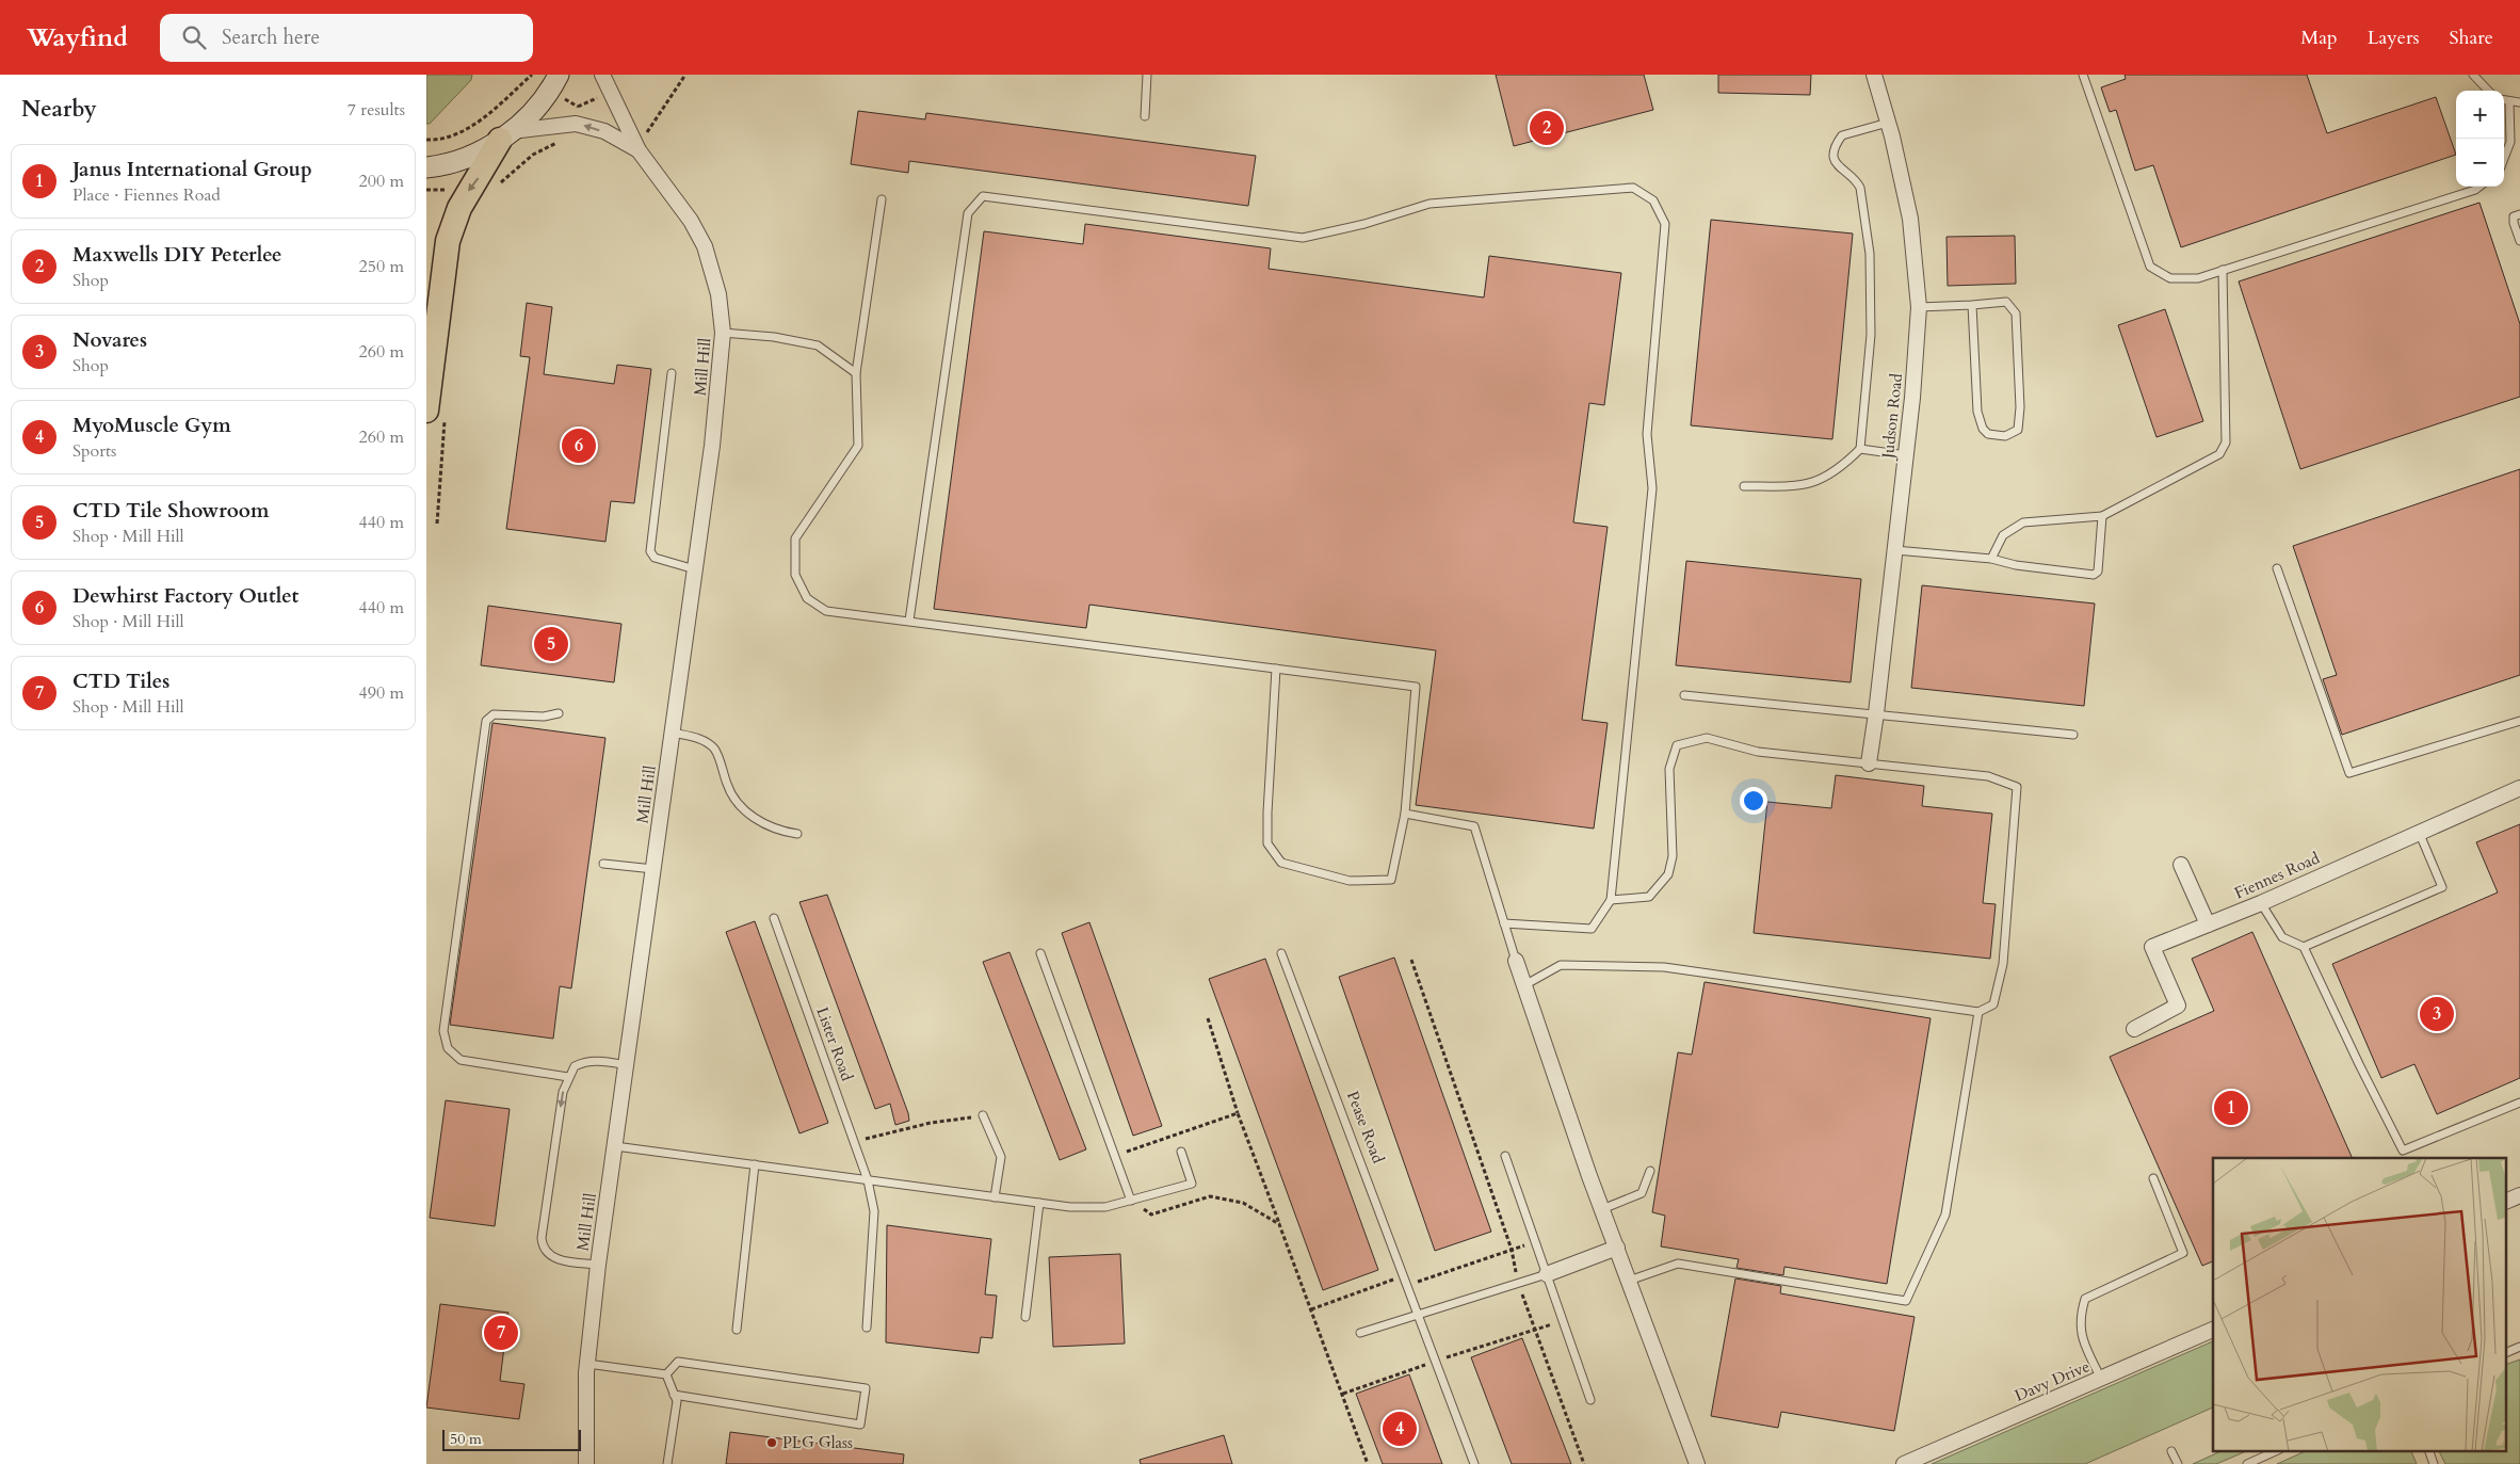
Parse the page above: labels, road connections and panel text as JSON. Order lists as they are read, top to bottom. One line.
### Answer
{"streets":{"street":["Mill Hill","Judson Road","Fiennes Road","Davy Drive"],"lane":["Lister Road","Pease Road"]},"places":["PLG Glass"],"scale_bar":"50 m","page":{"header":"Wayfind","search":"Search here","nav":["Map","Layers","Share"],"heading":["Nearby","7 results"],"map_buttons":["+","−"],"pins":["2","6","5","3","1","7","4"],"list":[{"mark":"1","name":"Janus International Group","note":"Place · Fiennes Road","value":"200 m"},{"mark":"2","name":"Maxwells DIY Peterlee","note":"Shop","value":"250 m"},{"mark":"3","name":"Novares","note":"Shop","value":"260 m"},{"mark":"4","name":"MyoMuscle Gym","note":"Sports","value":"260 m"},{"mark":"5","name":"CTD Tile Showroom","note":"Shop · Mill Hill","value":"440 m"},{"mark":"6","name":"Dewhirst Factory Outlet","note":"Shop · Mill Hill","value":"440 m"},{"mark":"7","name":"CTD Tiles","note":"Shop · Mill Hill","value":"490 m"}],"scale":"50 m"}}
